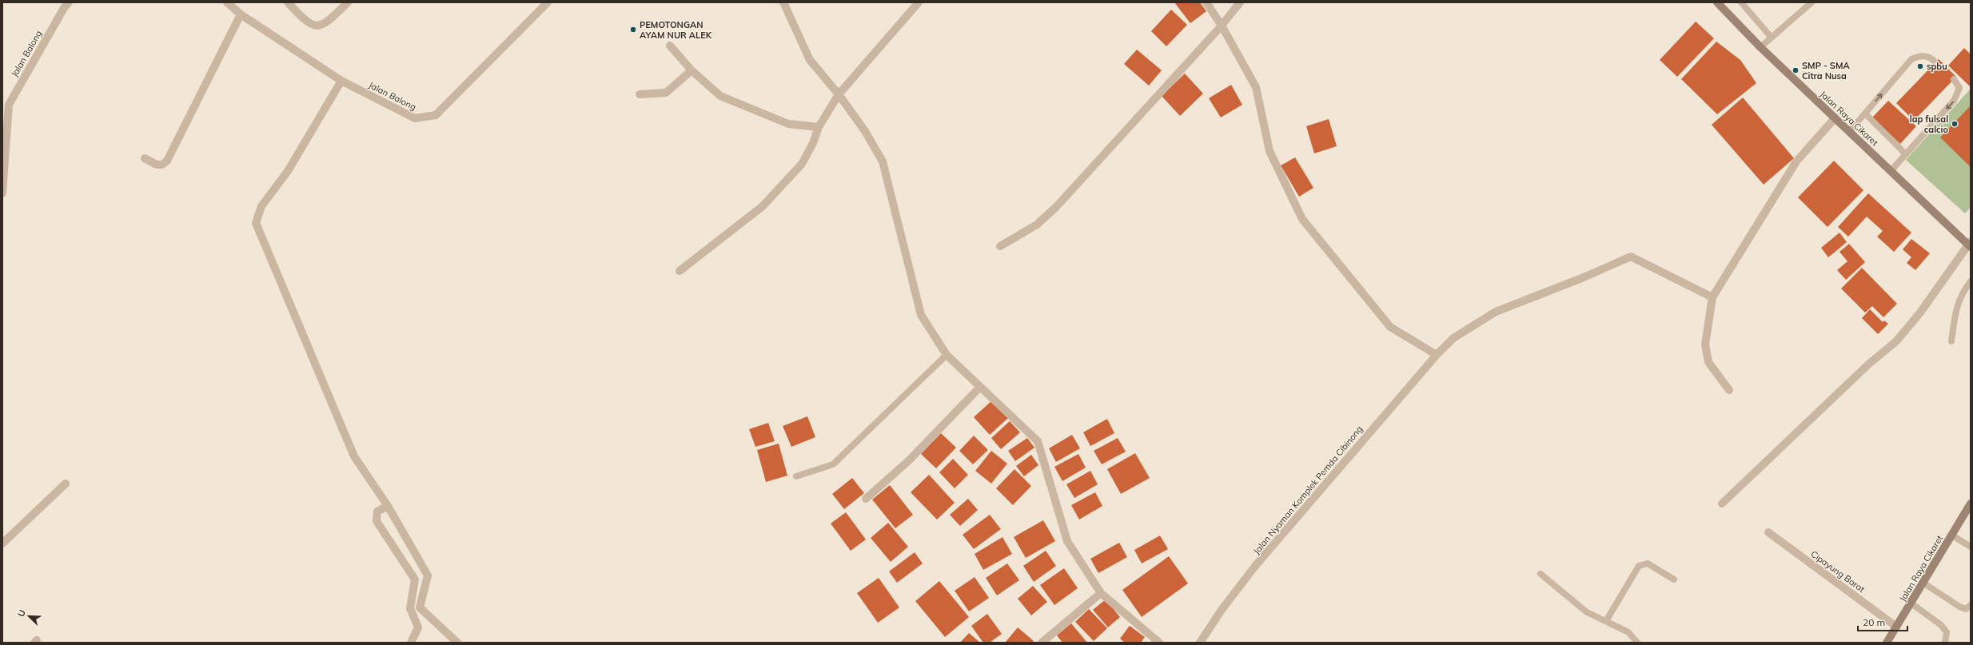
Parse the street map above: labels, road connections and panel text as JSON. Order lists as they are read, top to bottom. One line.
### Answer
{"streets":{"main road":["Jalan Raya Cikaret"],"street":["Jalan Balong","Jalan Nyaman Komplek Pemda Cibinong","Cipayung Barat"]},"crossings":[["Jalan Raya Cikaret","Cipayung Barat"]],"places":["PEMOTONGAN AYAM NUR ALEK","spbu","SMP - SMA Citra Nusa","lap fulsal calcio"],"scale_bar":"20 m","north":"top left"}
